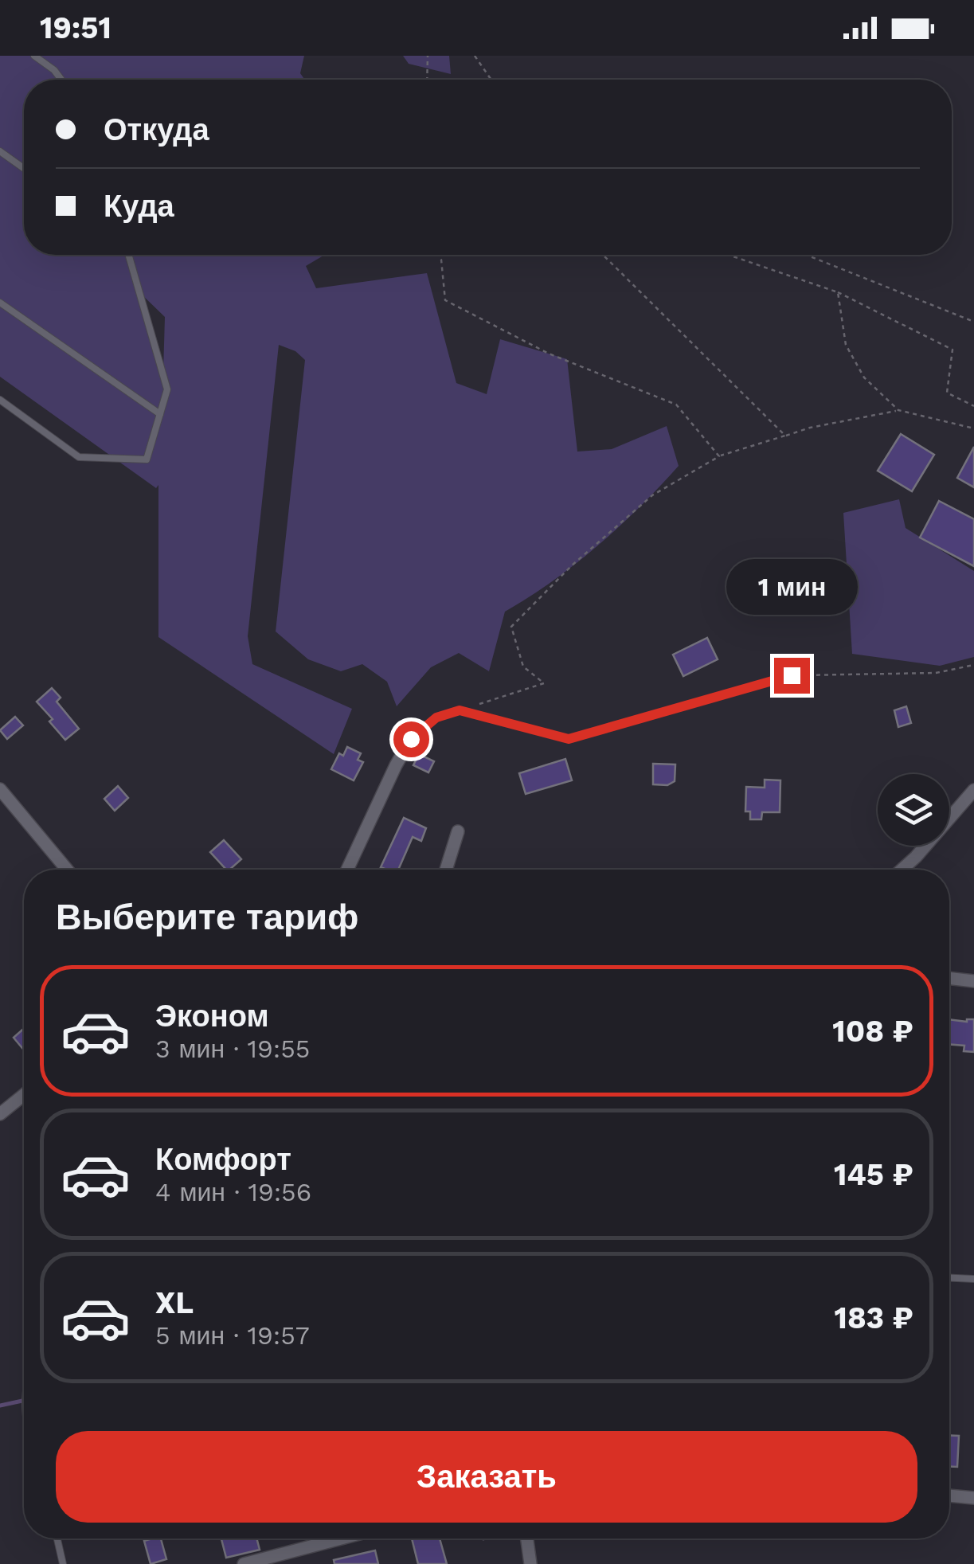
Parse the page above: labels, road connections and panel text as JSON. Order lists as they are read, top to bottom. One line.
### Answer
{"page":{"status":"19:51","banner":["Откуда","Куда"],"bubble":"1 мин","heading":"Выберите тариф","list":[{"name":"Эконом","note":"3 мин · 19:55","value":"108 ₽"},{"name":"Комфорт","note":"4 мин · 19:56","value":"145 ₽"},{"name":"XL","note":"5 мин · 19:57","value":"183 ₽"}],"buttons":"Заказать"}}
